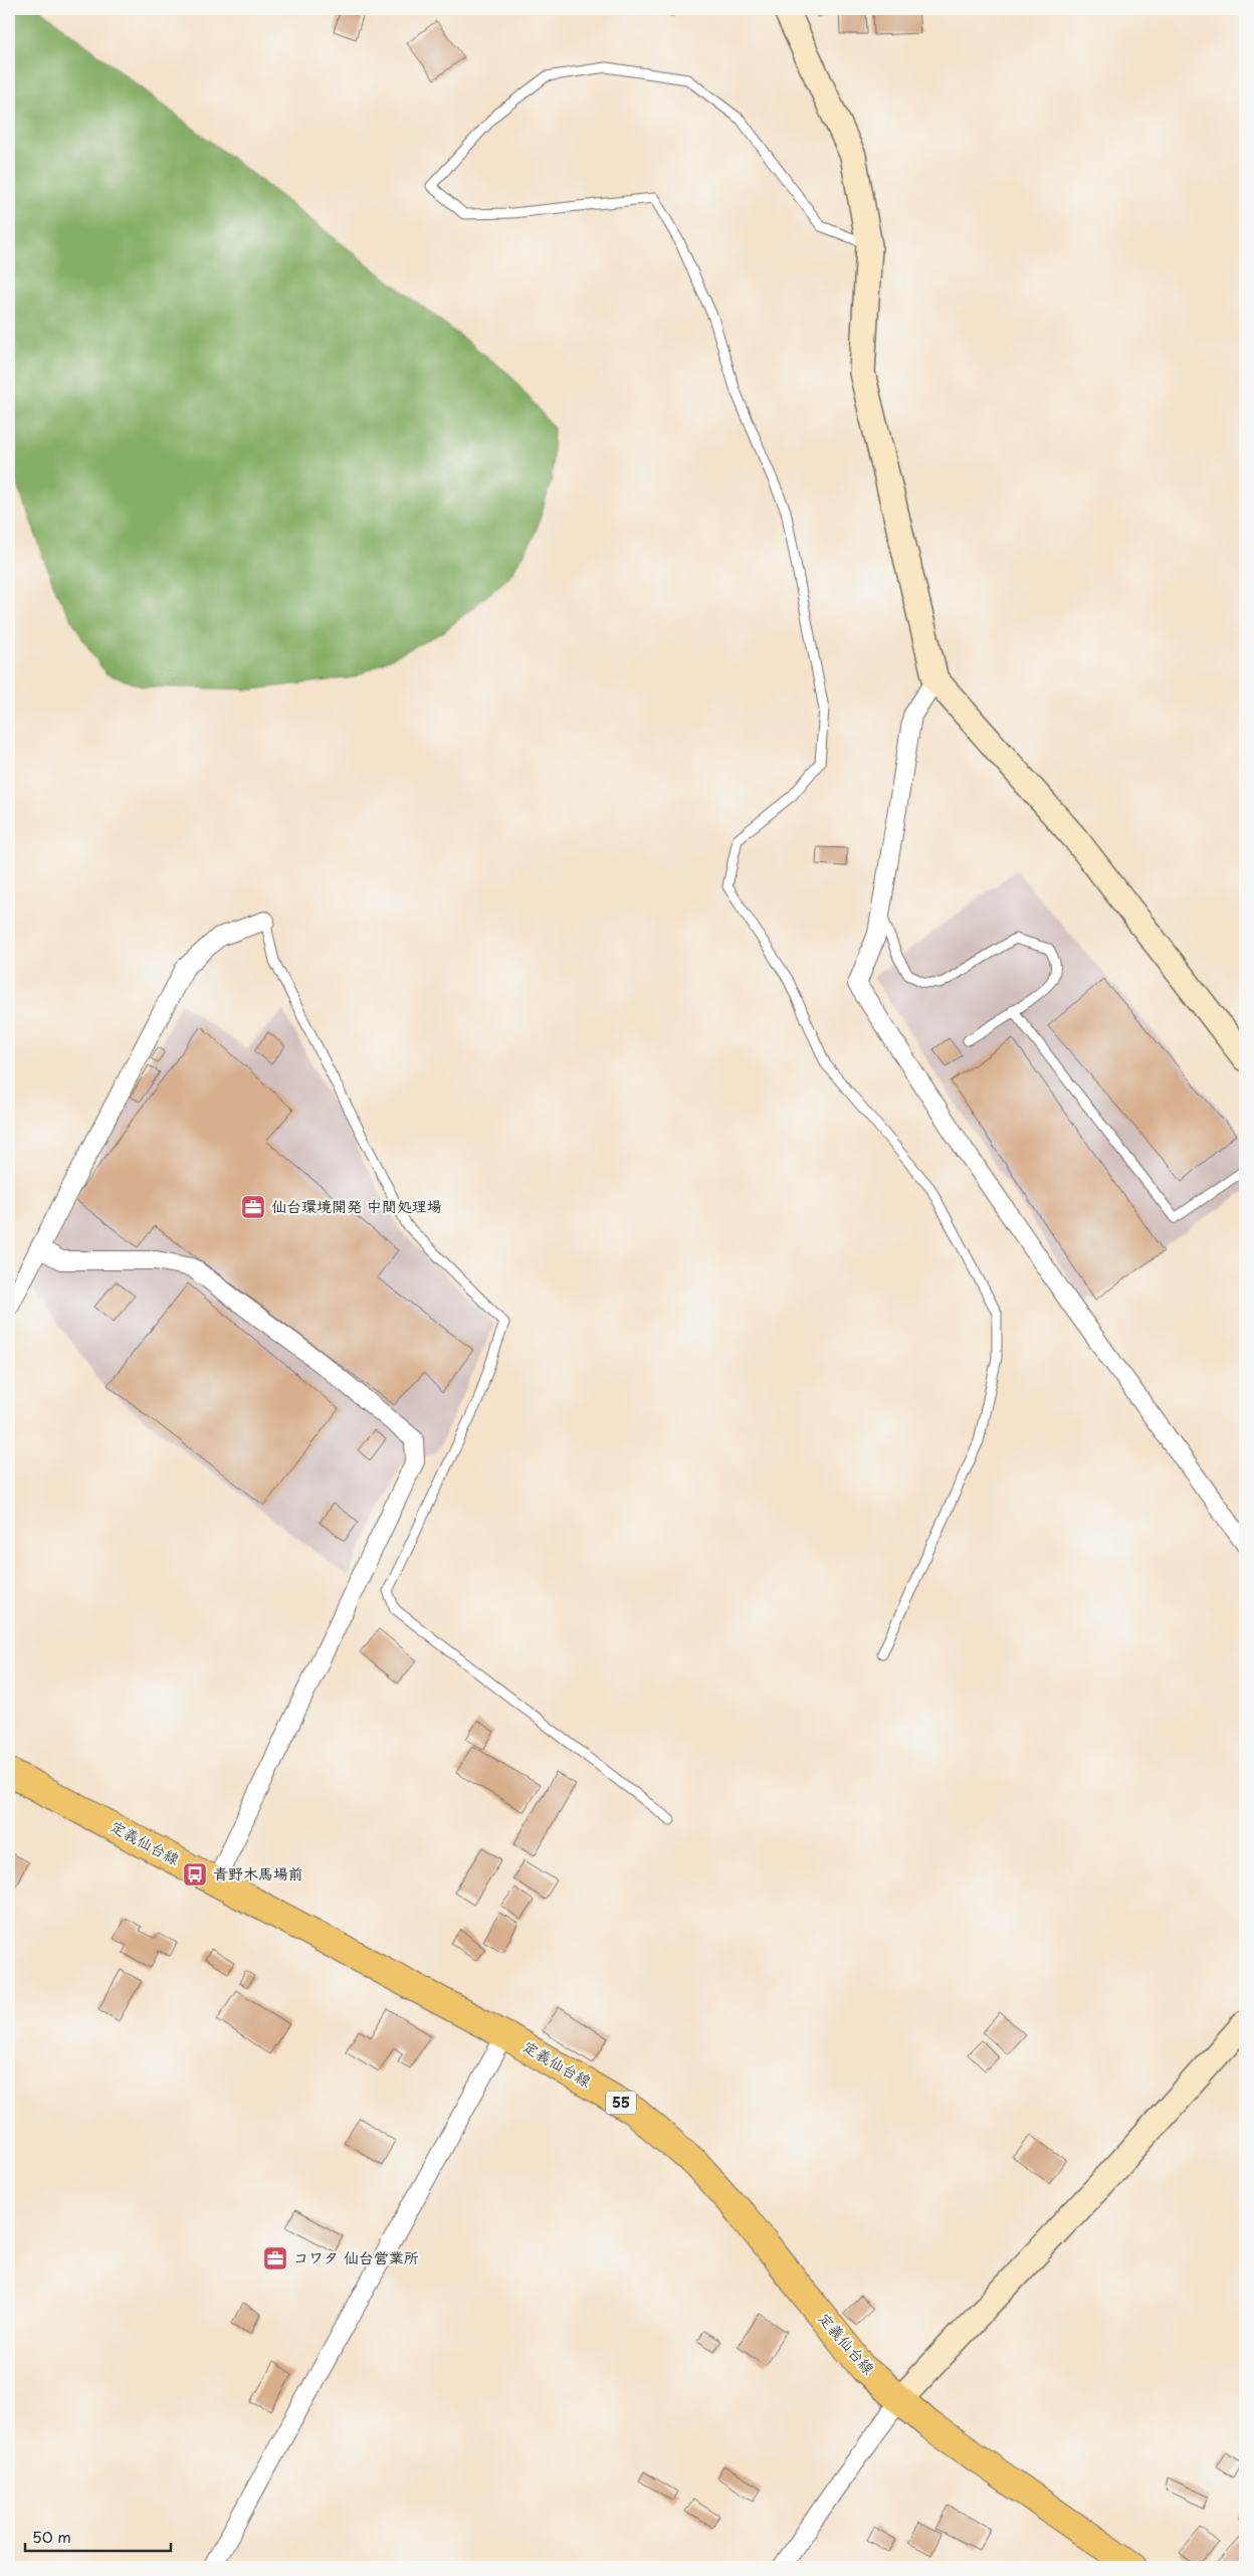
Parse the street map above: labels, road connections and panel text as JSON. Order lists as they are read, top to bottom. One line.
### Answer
{"streets":{"main road":["定義仙台線","55"]},"places":{"office":["仙台環境開発 中間処理場","コワタ 仙台営業所"],"bus stop":["青野木馬場前"]},"scale_bar":"50 m"}
